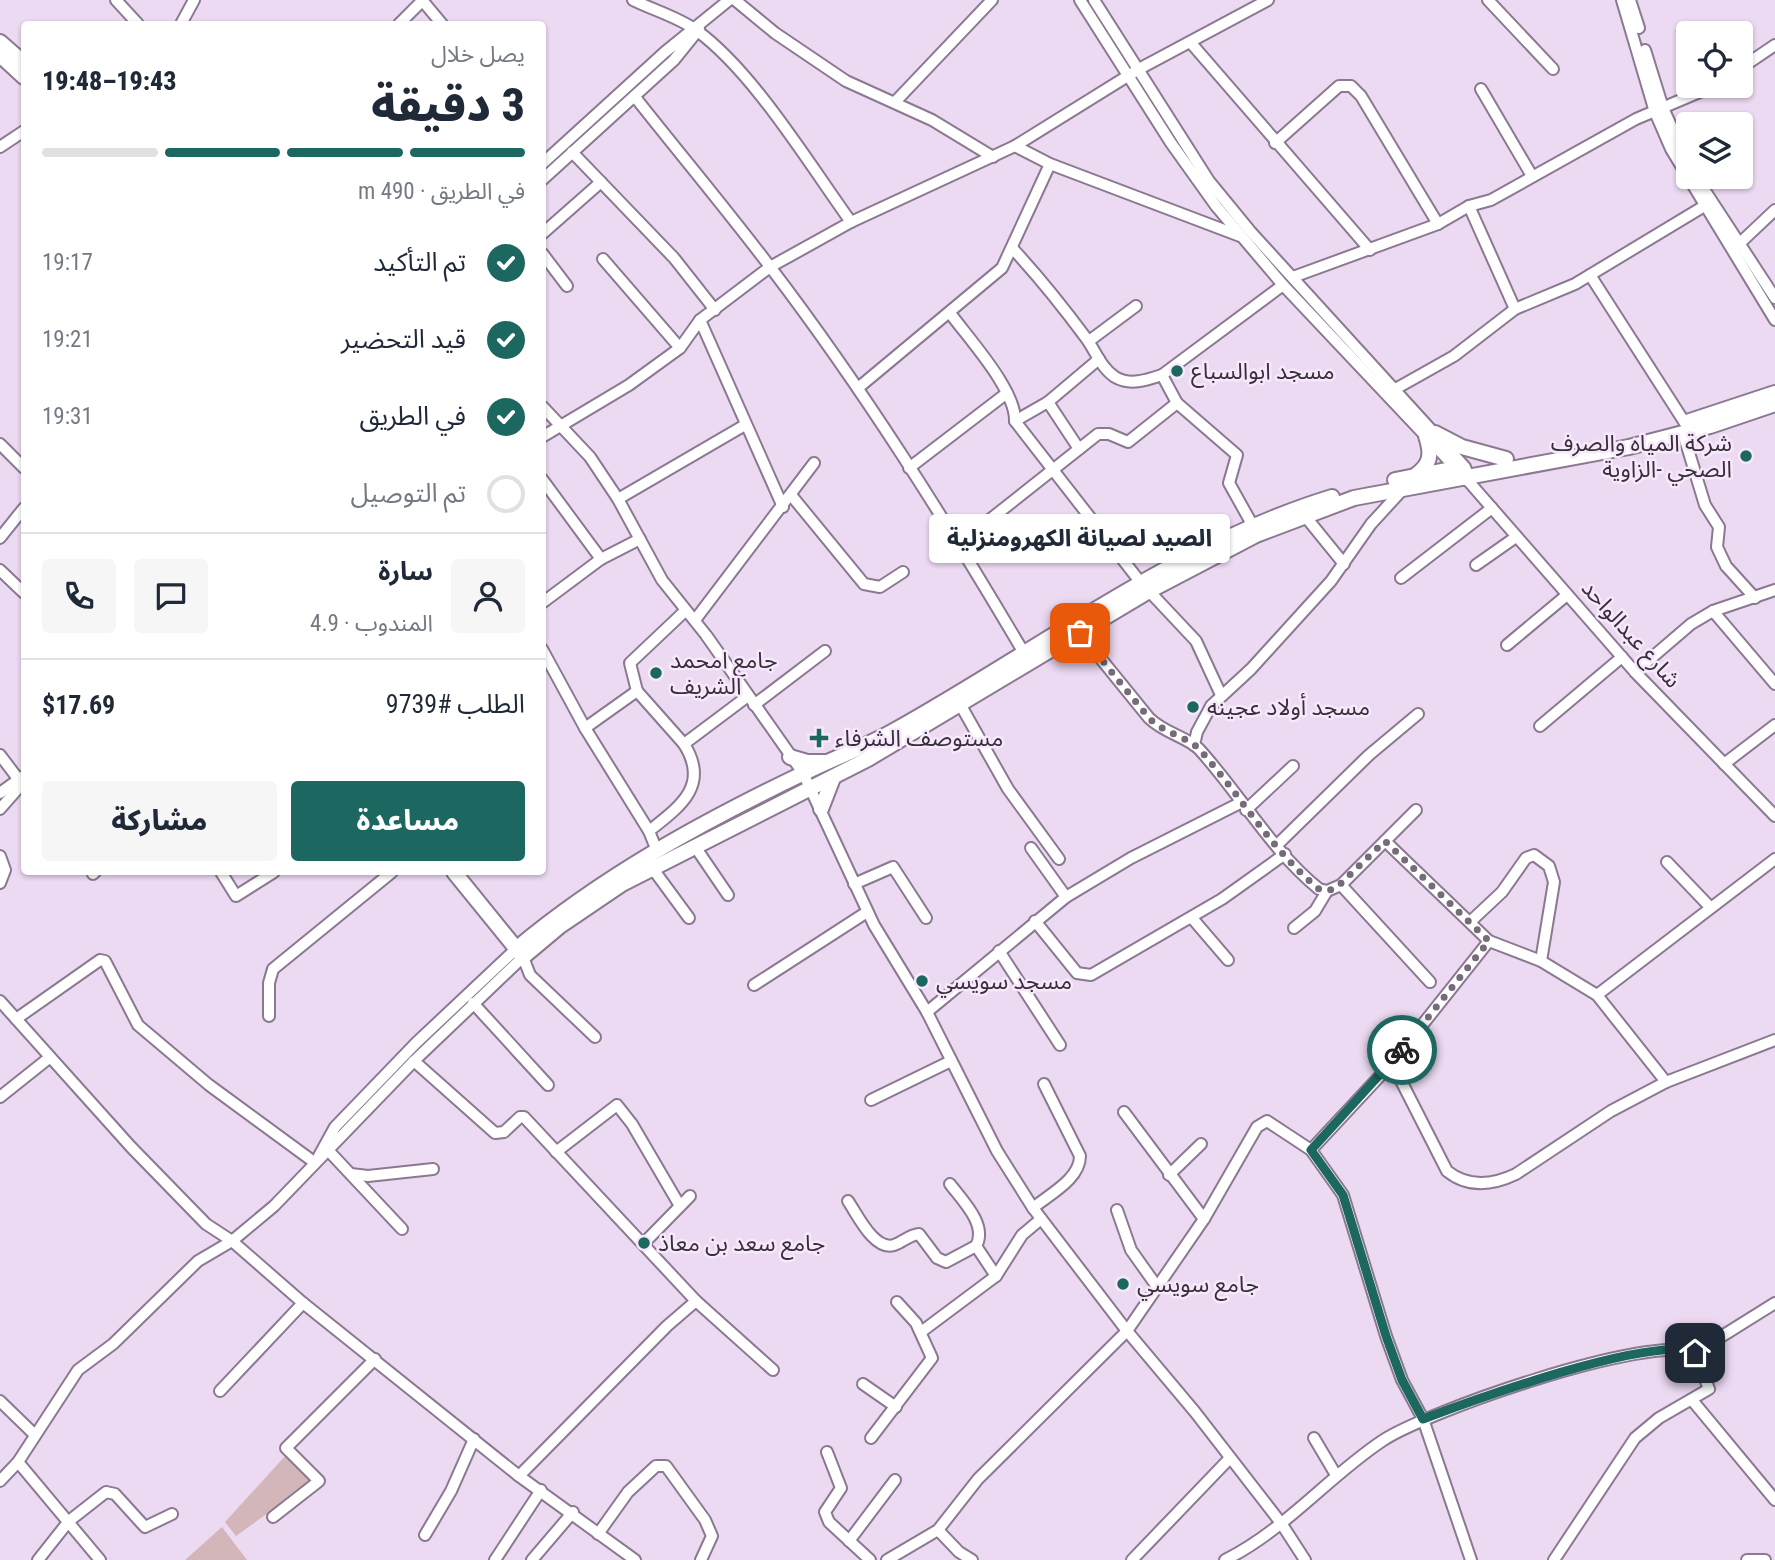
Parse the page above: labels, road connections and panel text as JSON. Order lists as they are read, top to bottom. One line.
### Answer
{"streets":{"street":["شارع عبدالواحد"]},"places":{"other":["مسجد ابوالسباع","شركة المياه والصرف الصحي -الزاوية","الصيد لصيانة الكهرومنزلية","جامع امحمد الشريف","مسجد أولاد عجينه","مسجد سويسي","جامع سعد بن معاذ","جامع سويسي"],"health":["مستوصف الشرفاء"]},"page":{"heading":["3 دقيقة","يصل خلال","19:43–19:48"],"panel":["سارة","المندوب · 4.9","الطلب #9739","$17.69"],"bar":"في الطريق · 490 m","list":[["تم التأكيد","19:17"],["قيد التحضير","19:21"],["في الطريق","19:31"],"تم التوصيل"],"bubble":"الصيد لصيانة الكهرومنزلية","buttons":["مساعدة","مشاركة"]}}
